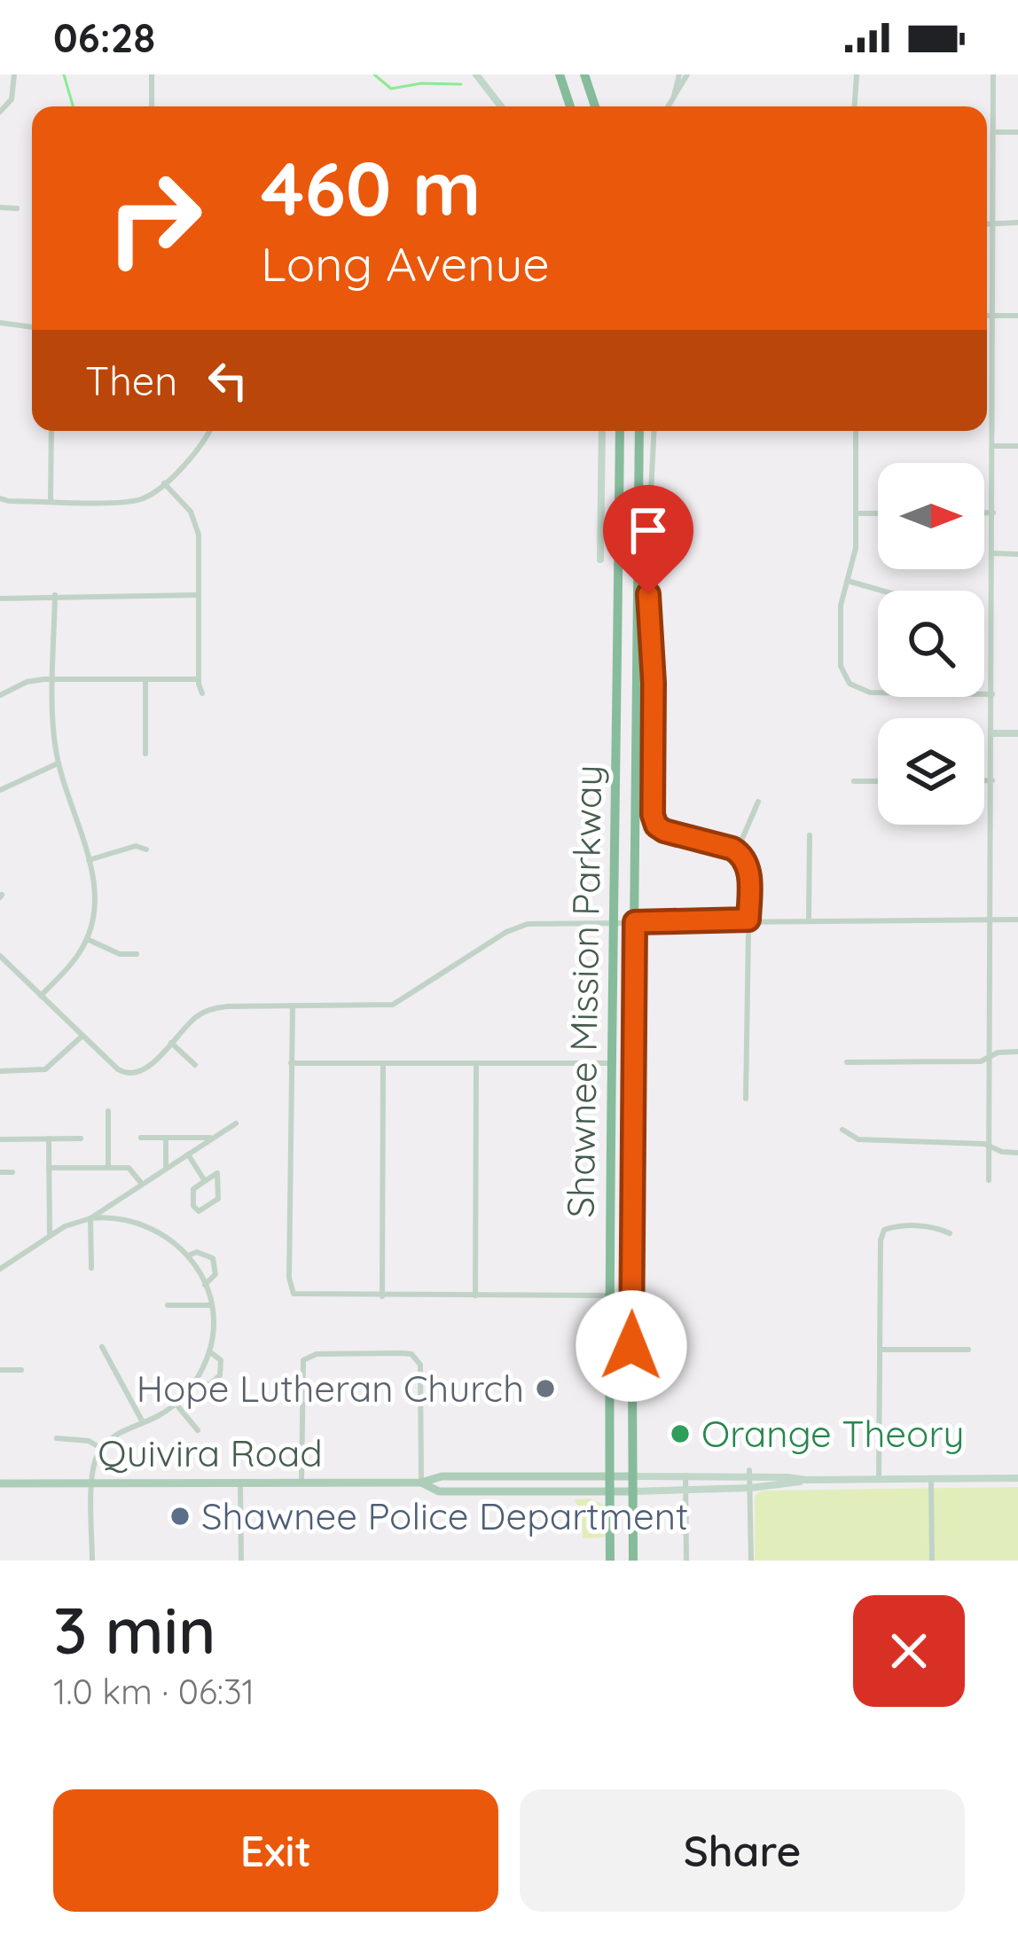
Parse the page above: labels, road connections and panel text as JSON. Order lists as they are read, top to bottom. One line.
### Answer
{"streets":{"highway":["Shawnee Mission Parkway"],"main road":["Quivira Road"]},"crossings":[["Shawnee Mission Parkway","Quivira Road"]],"places":["Hope Lutheran Church","Orange Theory","Shawnee Police Department"],"north":"right","page":{"status":"06:28","turn":["460 m","Long Avenue"],"then":"Then","heading":["3 min","1.0 km · 06:31"],"buttons":["Exit","Share"]}}
